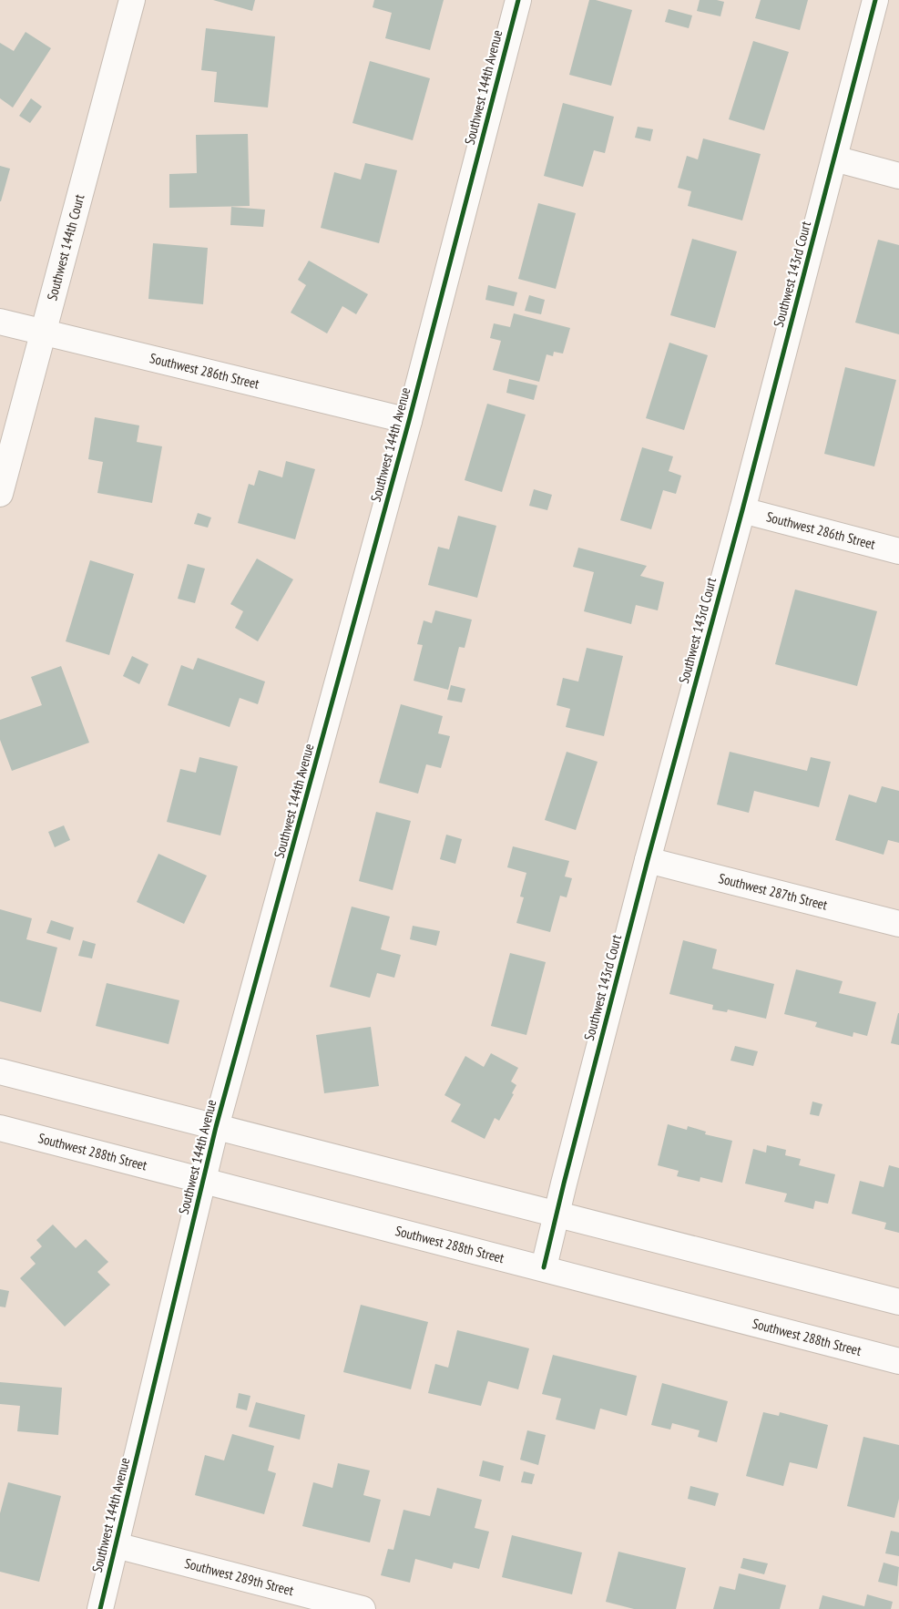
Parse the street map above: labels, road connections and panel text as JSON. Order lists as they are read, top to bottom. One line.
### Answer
{"streets":{"street":["Southwest 144th Avenue","Southwest 144th Court","Southwest 143rd Court","Southwest 286th Street","Southwest 287th Street","Southwest 288th Street","Southwest 289th Street"]},"crossings":[["Southwest 144th Avenue","Southwest 286th Street"],["Southwest 144th Avenue","Southwest 288th Street"],["Southwest 144th Avenue","Southwest 289th Street"],["Southwest 144th Court","Southwest 286th Street"],["Southwest 143rd Court","Southwest 286th Street"],["Southwest 143rd Court","Southwest 287th Street"],["Southwest 143rd Court","Southwest 288th Street"]]}
